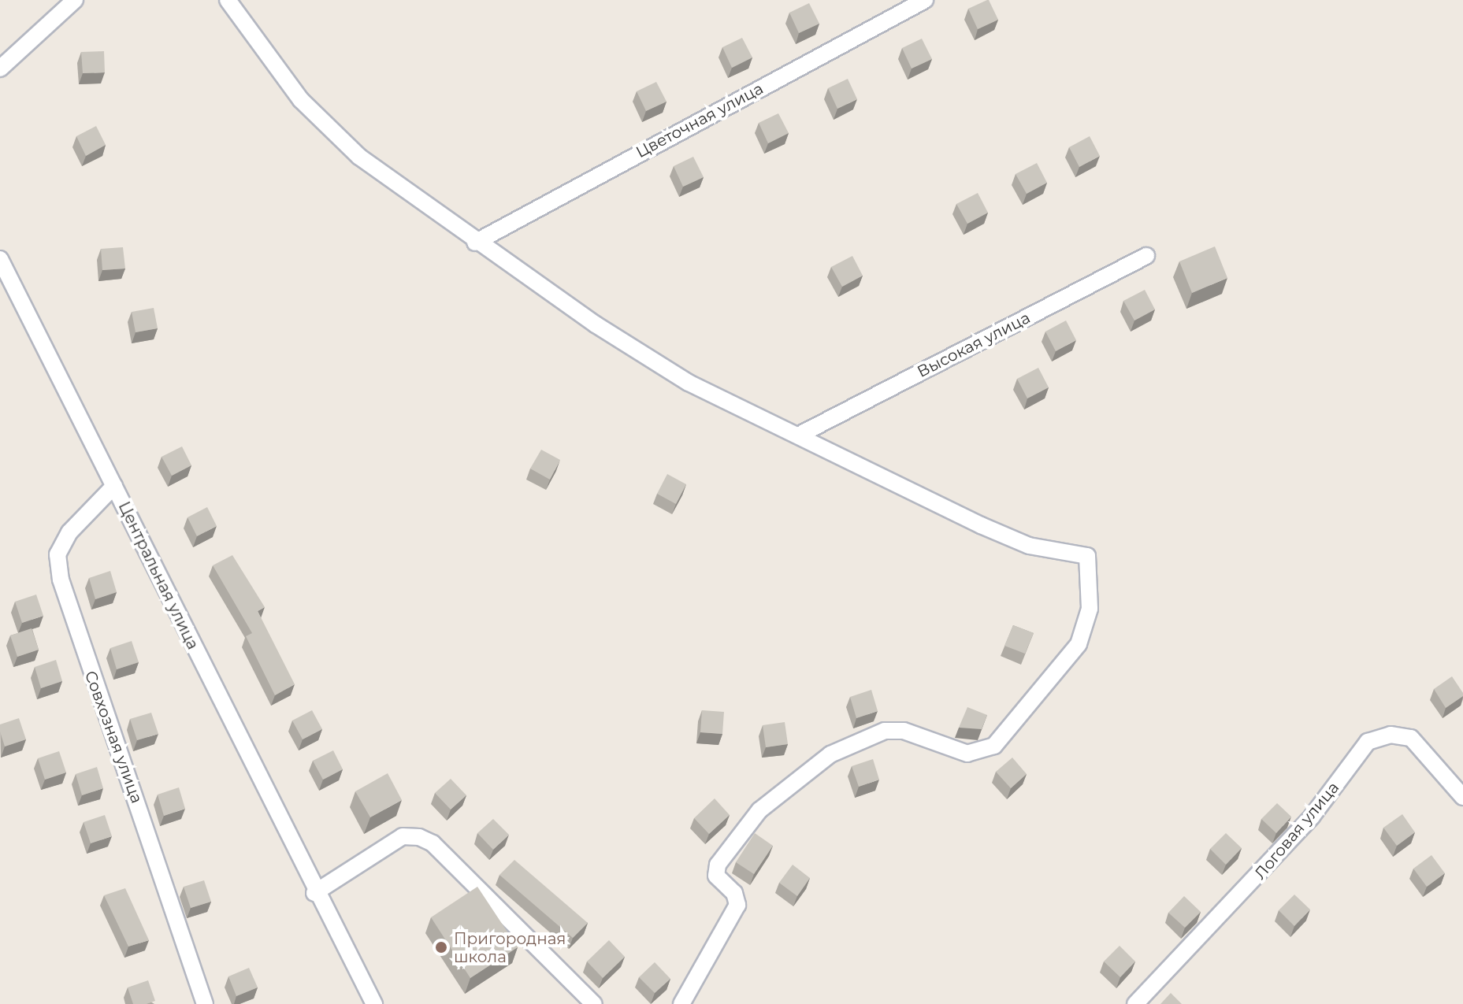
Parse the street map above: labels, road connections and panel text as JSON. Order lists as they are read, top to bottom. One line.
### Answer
{"streets":{"street":["Цветочная улица","Высокая улица","Центральная улица","Совхозная улица","Логовая улица"]},"crossings":[["Центральная улица","Совхозная улица"]],"places":["Пригородная школа"]}
